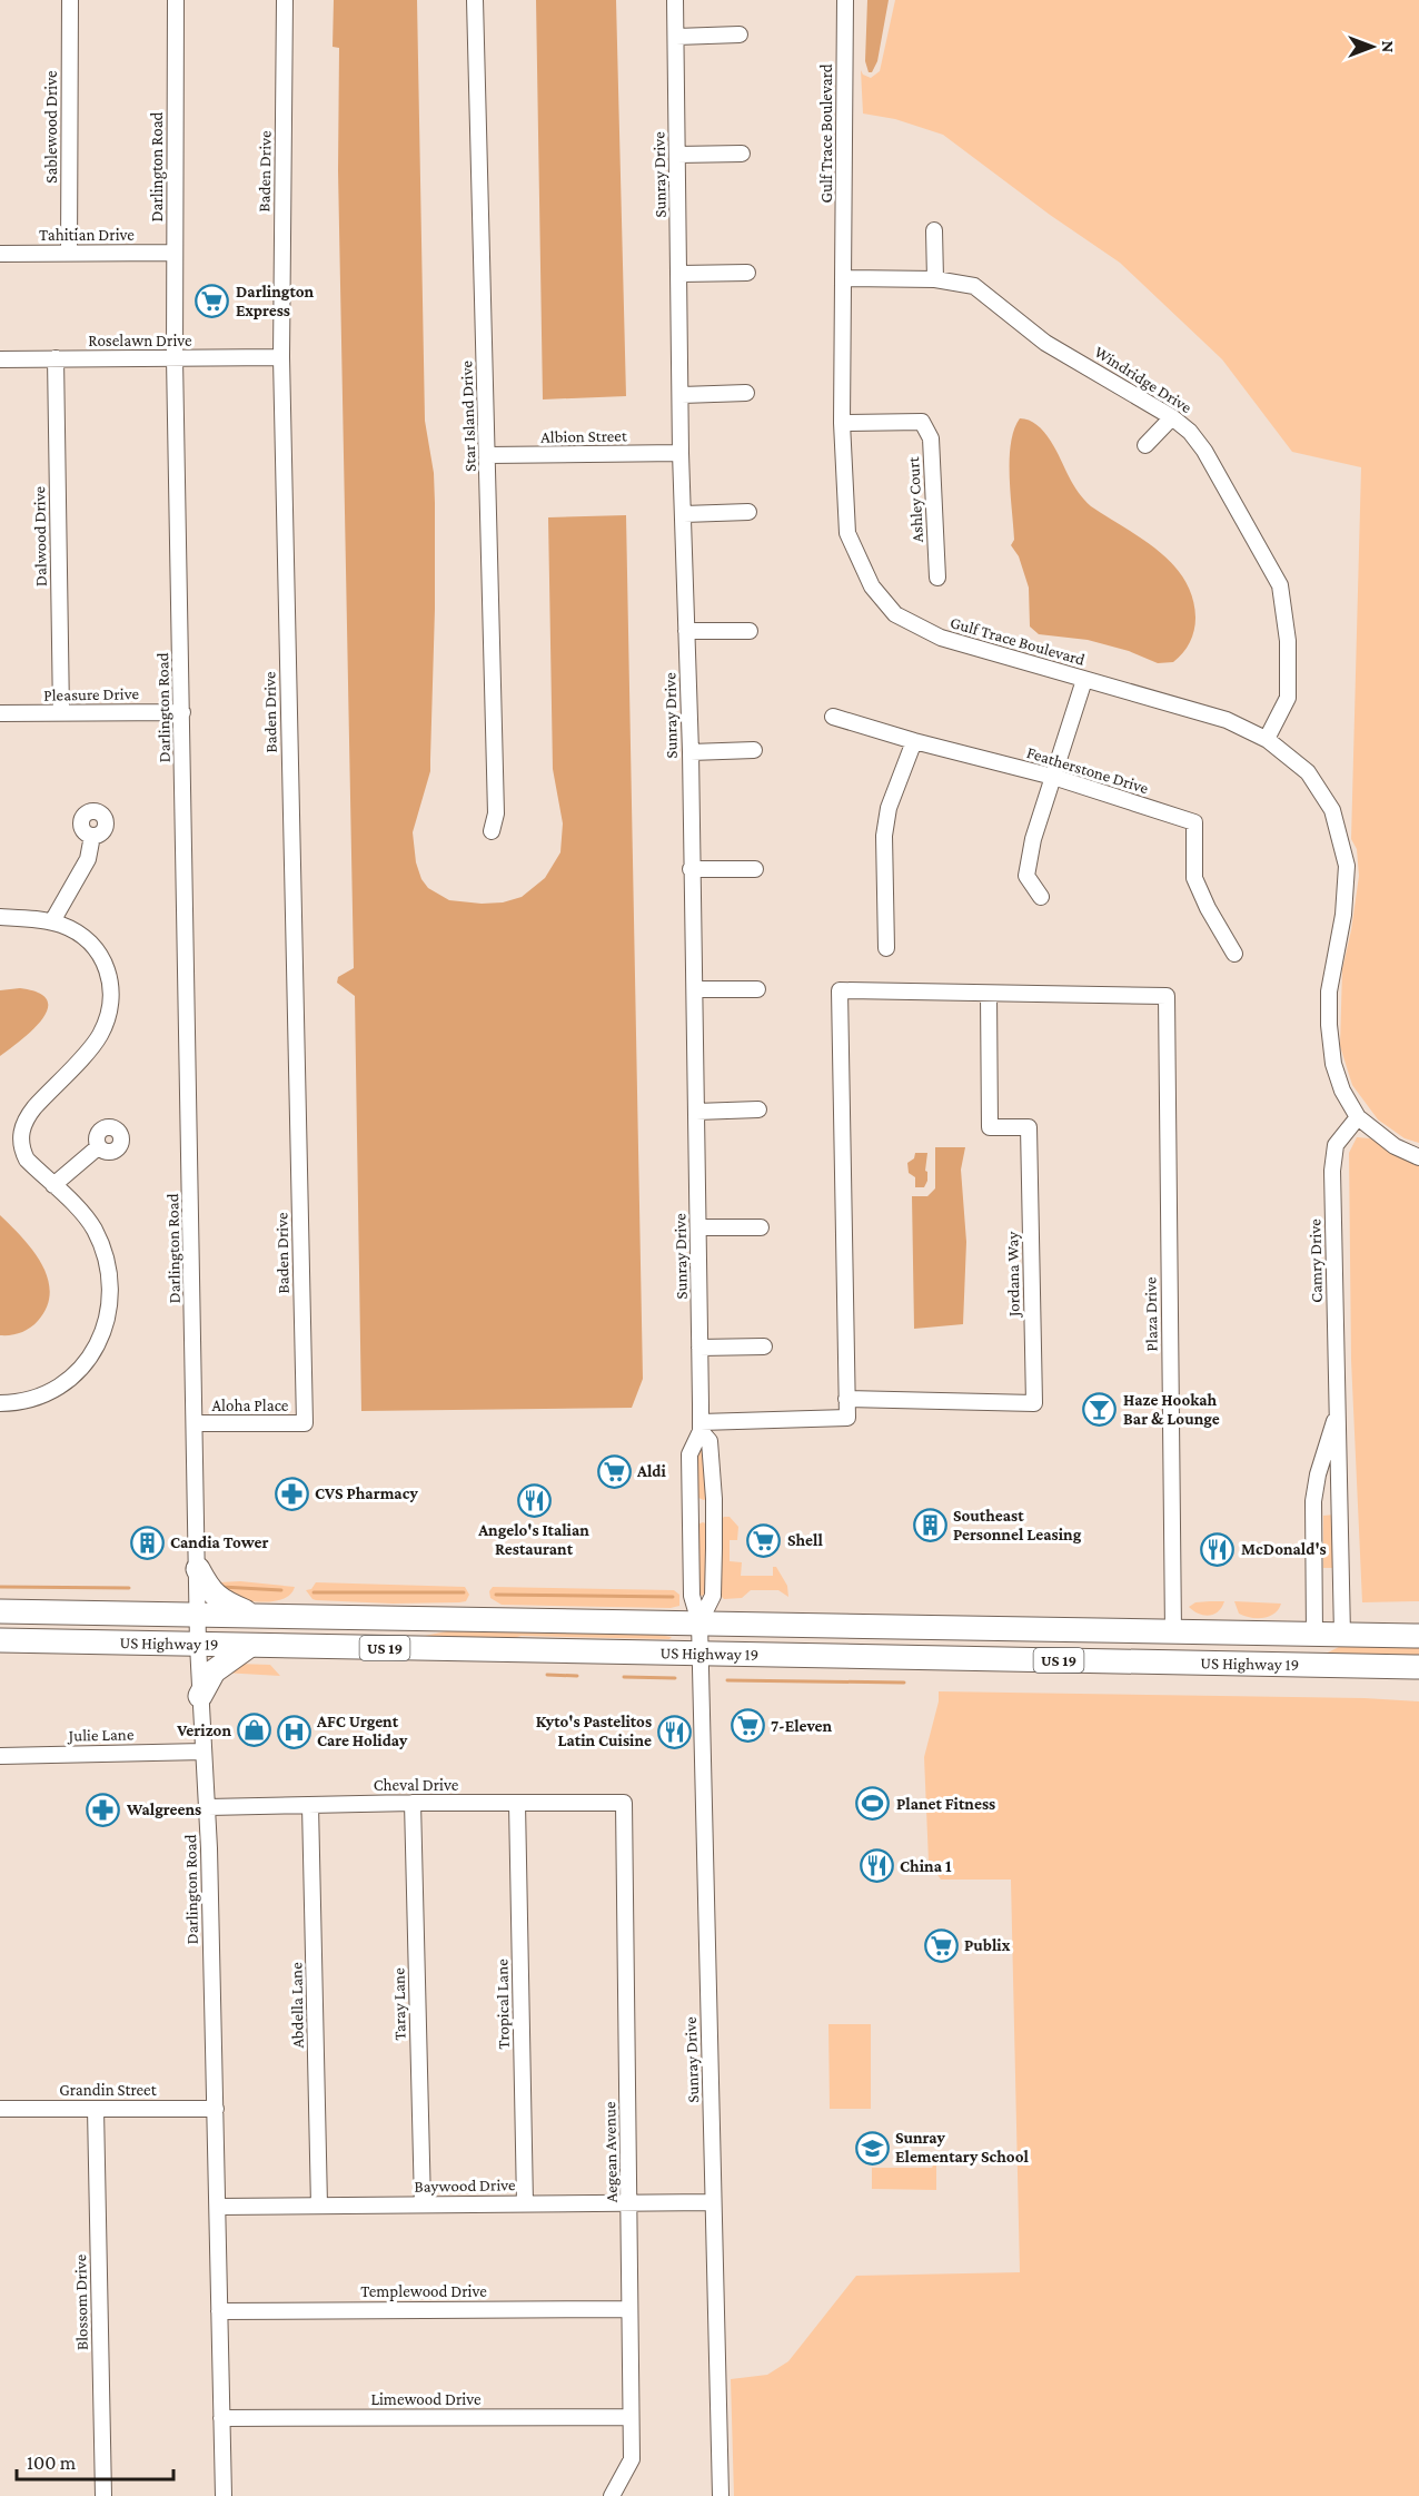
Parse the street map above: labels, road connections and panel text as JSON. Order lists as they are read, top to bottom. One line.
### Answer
{"streets":{"highway":["US Highway 19","US 19"],"street":["Sablewood Drive","Gulf Trace Boulevard","Darlington Road","Baden Drive","Sunray Drive","Tahitian Drive","Roselawn Drive","Windridge Drive","Star Island Drive","Albion Street","Ashley Court","Dalwood Drive","Pleasure Drive","Featherstone Drive","Camry Drive","Jordana Way","Plaza Drive","Aloha Place","Julie Lane","Cheval Drive","Taray Lane","Tropical Lane","Abdella Lane","Grandin Street","Aegean Avenue","Baywood Drive","Templewood Drive","Blossom Drive","Limewood Drive"]},"crossings":[["Sablewood Drive","Tahitian Drive"],["Gulf Trace Boulevard","Windridge Drive"],["Gulf Trace Boulevard","Ashley Court"],["Gulf Trace Boulevard","Camry Drive"],["Darlington Road","Tahitian Drive"],["Darlington Road","Roselawn Drive"],["Darlington Road","Pleasure Drive"],["Darlington Road","Aloha Place"],["Darlington Road","US Highway 19"],["Darlington Road","Julie Lane"],["Darlington Road","Cheval Drive"],["Darlington Road","Grandin Street"],["Darlington Road","Baywood Drive"],["Darlington Road","Templewood Drive"],["Darlington Road","Limewood Drive"],["Baden Drive","Roselawn Drive"],["Baden Drive","Aloha Place"],["Sunray Drive","Albion Street"],["Sunray Drive","US Highway 19"],["Sunray Drive","Baywood Drive"],["Roselawn Drive","Dalwood Drive"],["Star Island Drive","Albion Street"],["Dalwood Drive","Pleasure Drive"],["Camry Drive","US Highway 19"],["Jordana Way","Plaza Drive"],["Plaza Drive","US Highway 19"],["Cheval Drive","Taray Lane"],["Cheval Drive","Tropical Lane"],["Cheval Drive","Abdella Lane"],["Cheval Drive","Aegean Avenue"],["Taray Lane","Baywood Drive"],["Tropical Lane","Baywood Drive"],["Abdella Lane","Baywood Drive"],["Grandin Street","Blossom Drive"],["Aegean Avenue","Baywood Drive"],["Aegean Avenue","Templewood Drive"],["Aegean Avenue","Limewood Drive"]],"places":{"supermarket":["Darlington Express","Aldi","Shell","7-Eleven","Publix"],"bar":["Haze Hookah Bar & Lounge"],"pharmacy":["CVS Pharmacy","Walgreens"],"restaurant":["Angelo's Italian Restaurant","McDonald's","Kyto's Pastelitos Latin Cuisine","China 1"],"building":["Southeast Personnel Leasing","Candia Tower"],"shop":["Verizon"],"hospital":["AFC Urgent Care Holiday"],"sports":["Planet Fitness"],"school or university":["Sunray Elementary School"]},"scale_bar":"100 m","north":"right"}
